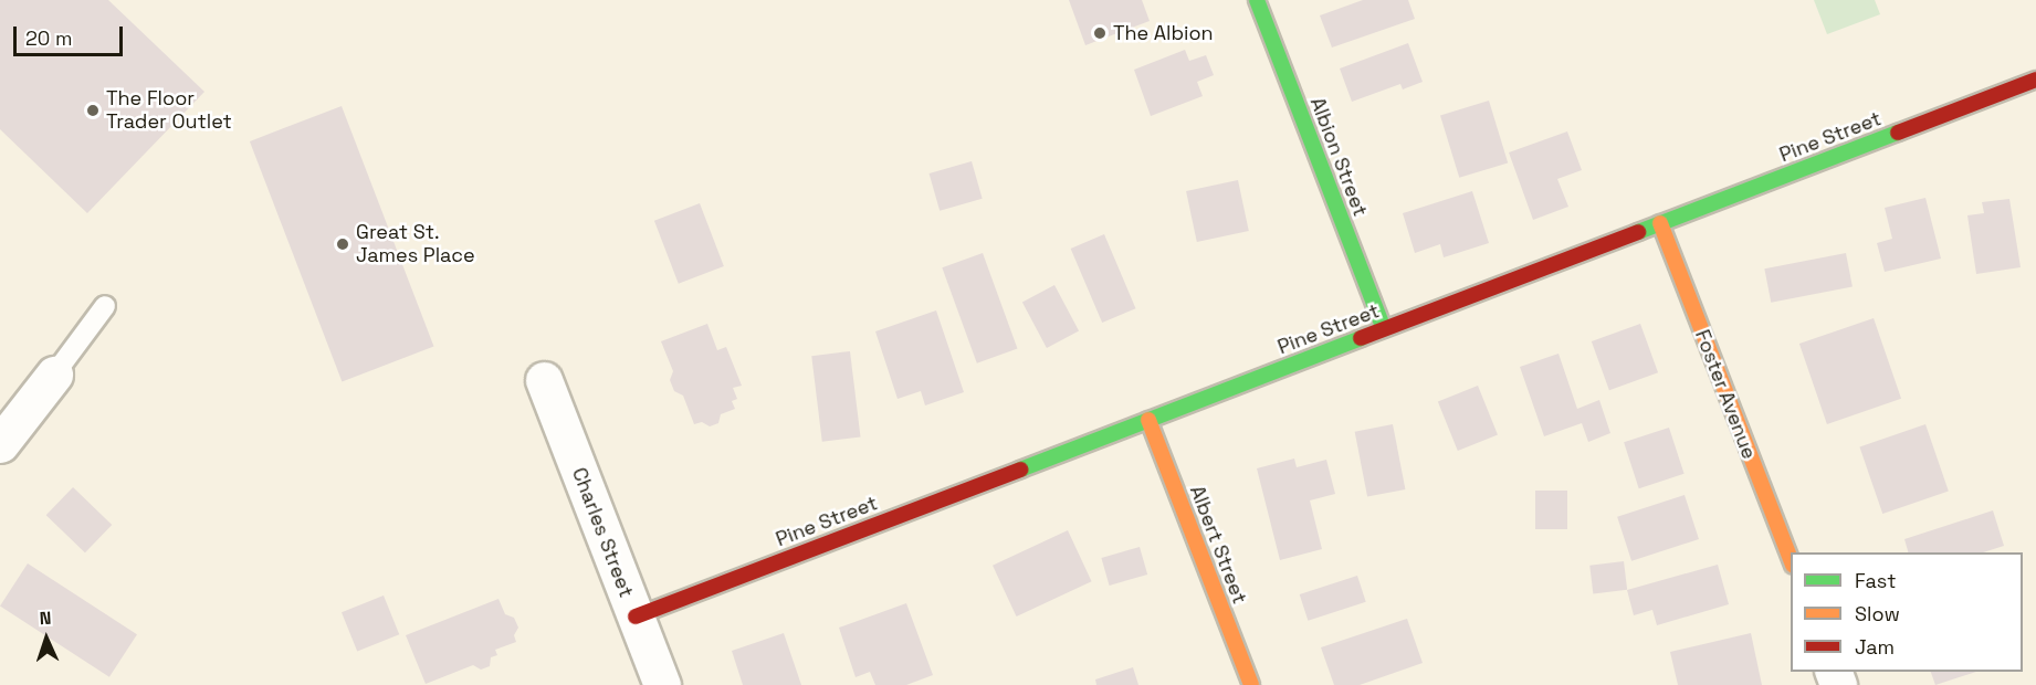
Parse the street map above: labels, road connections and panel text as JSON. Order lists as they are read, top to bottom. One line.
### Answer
{"streets":{"street":["Pine Street","Albion Street","Foster Avenue","Charles Street","Albert Street"]},"crossings":[["Pine Street","Albion Street"],["Pine Street","Foster Avenue"],["Pine Street","Charles Street"],["Pine Street","Albert Street"]],"places":["The Albion","The Floor Trader Outlet","Great St. James Place"],"legend":["Fast","Slow","Jam"],"scale_bar":"20 m","north":"top"}
